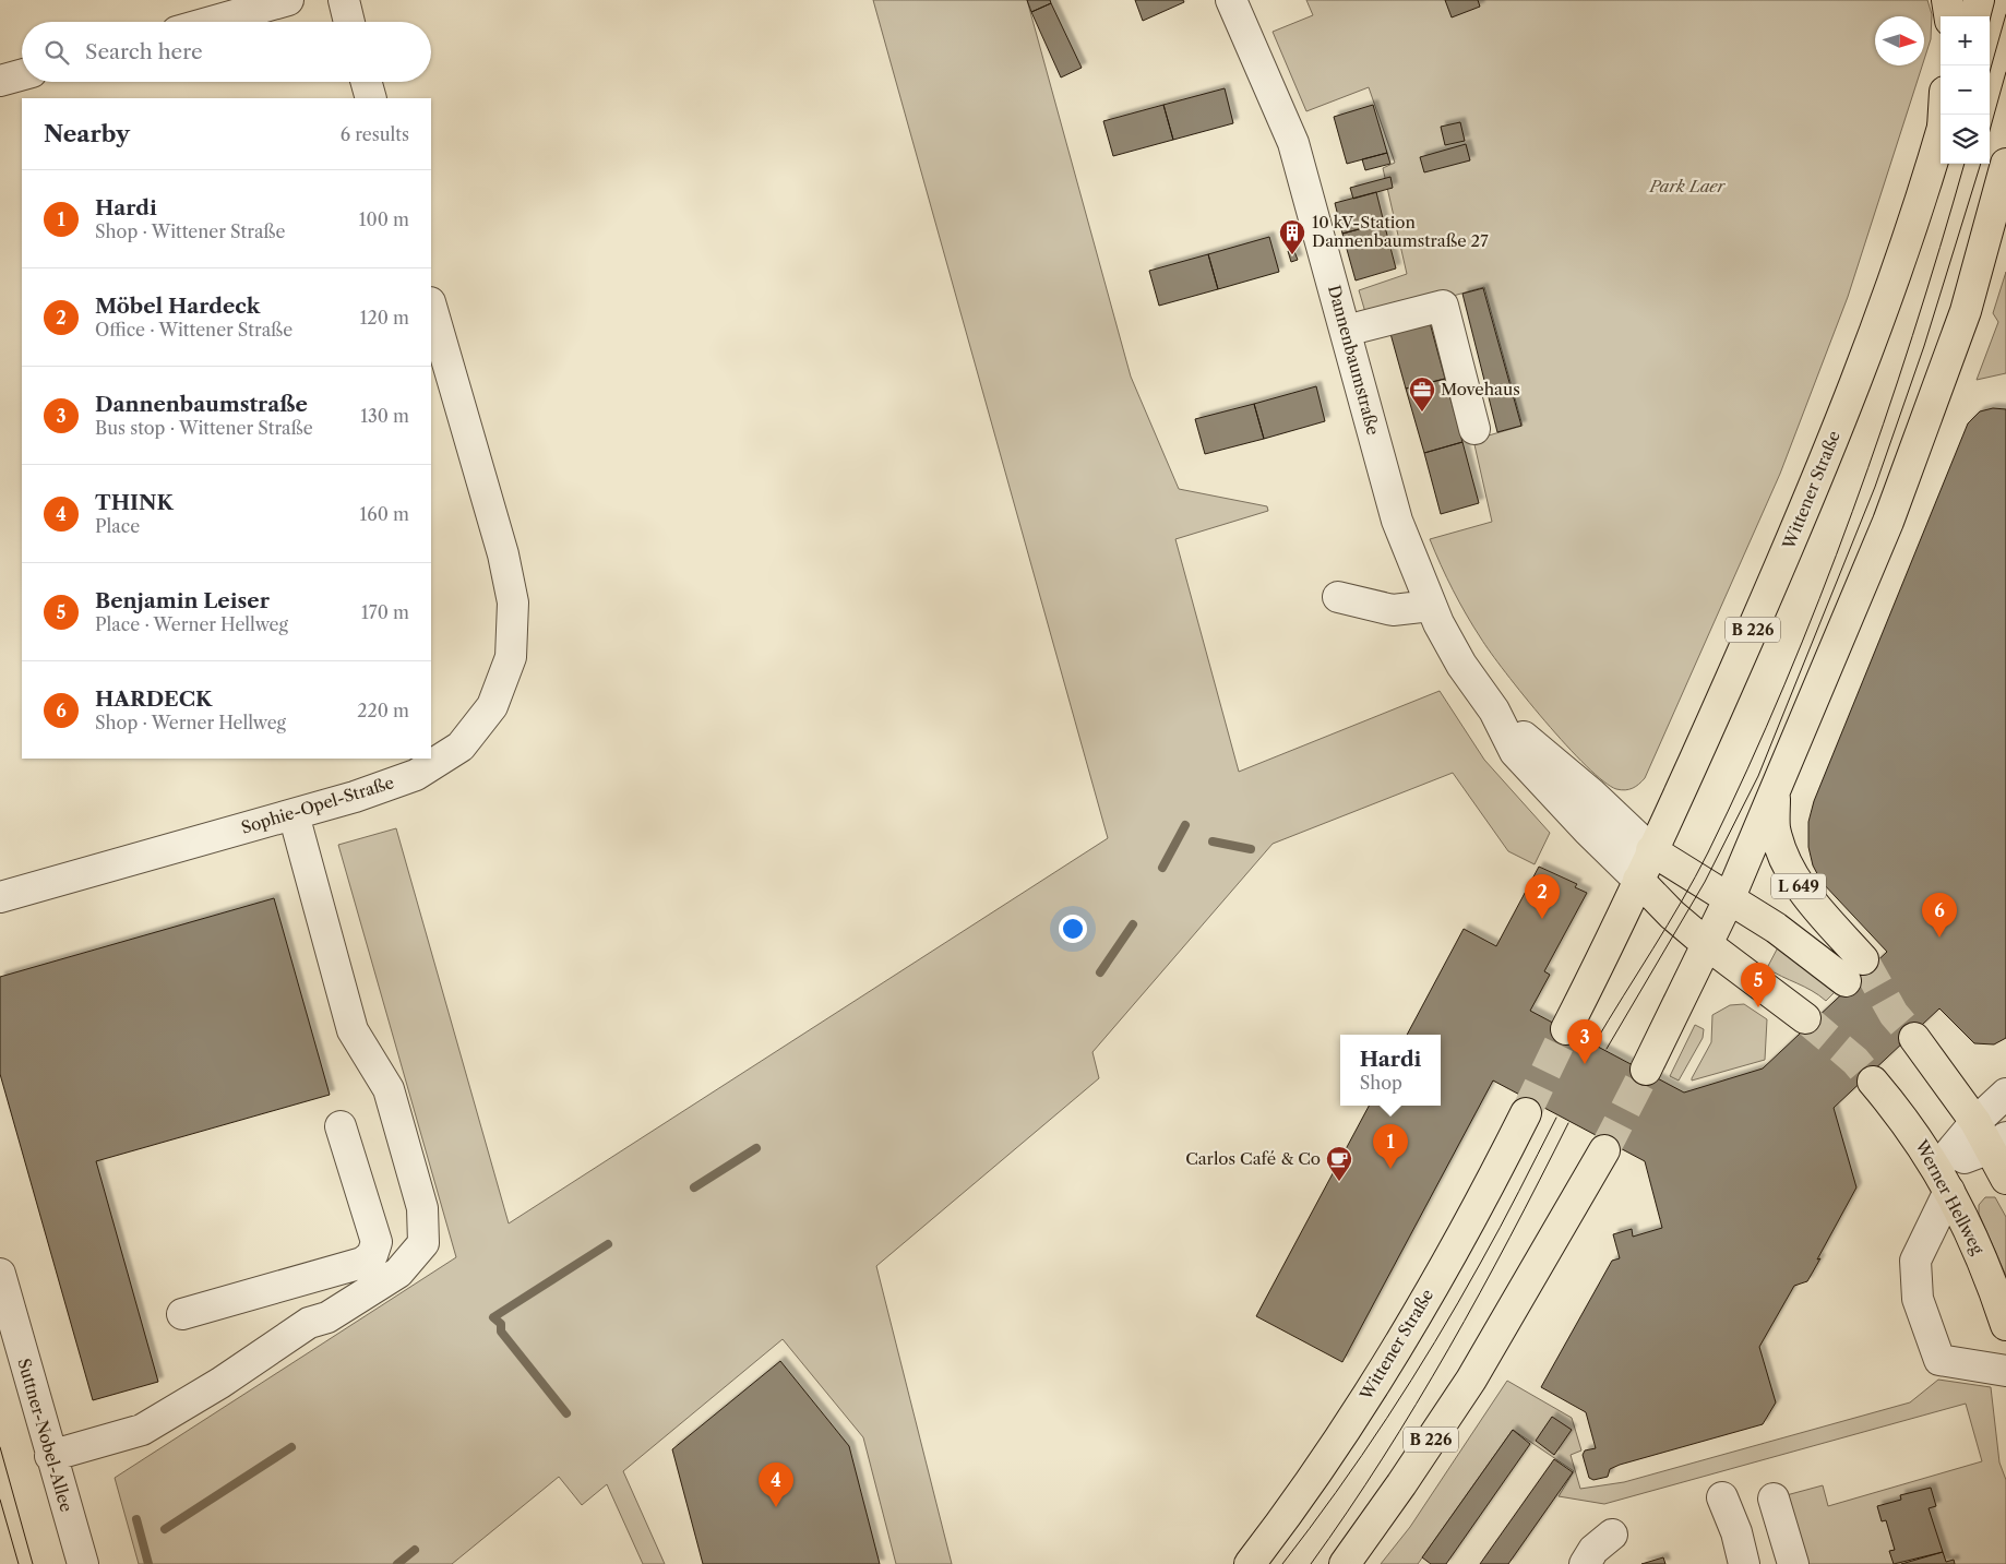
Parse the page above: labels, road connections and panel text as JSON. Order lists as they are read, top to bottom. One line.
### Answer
{"streets":{"main road":["Wittener Straße","B 226","L 649","Werner Hellweg"],"street":["Dannenbaumstraße","Sophie-Opel-Straße","Suttner-Nobel-Allee"]},"crossings":[["Dannenbaumstraße","Wittener Straße"],["Dannenbaumstraße","L 649"],["Wittener Straße","L 649"]],"parks":["Park Laer"],"places":{"building":["10 kV-Station Dannenbaumstraße 27"],"office":["Movehaus"],"cafe":["Carlos Café & Co"]},"north":"right","page":{"map_buttons":["+","−"],"search":"Search here","heading":["Nearby","6 results"],"list":[{"mark":"1","name":"Hardi","note":"Shop · Wittener Straße","value":"100 m"},{"mark":"2","name":"Möbel Hardeck","note":"Office · Wittener Straße","value":"120 m"},{"mark":"3","name":"Dannenbaumstraße","note":"Bus stop · Wittener Straße","value":"130 m"},{"mark":"4","name":"THINK","note":"Place","value":"160 m"},{"mark":"5","name":"Benjamin Leiser","note":"Place · Werner Hellweg","value":"170 m"},{"mark":"6","name":"HARDECK","note":"Shop · Werner Hellweg","value":"220 m"}],"pins":["2","6","5","3","1","4"],"popup":["Hardi","Shop"]}}
